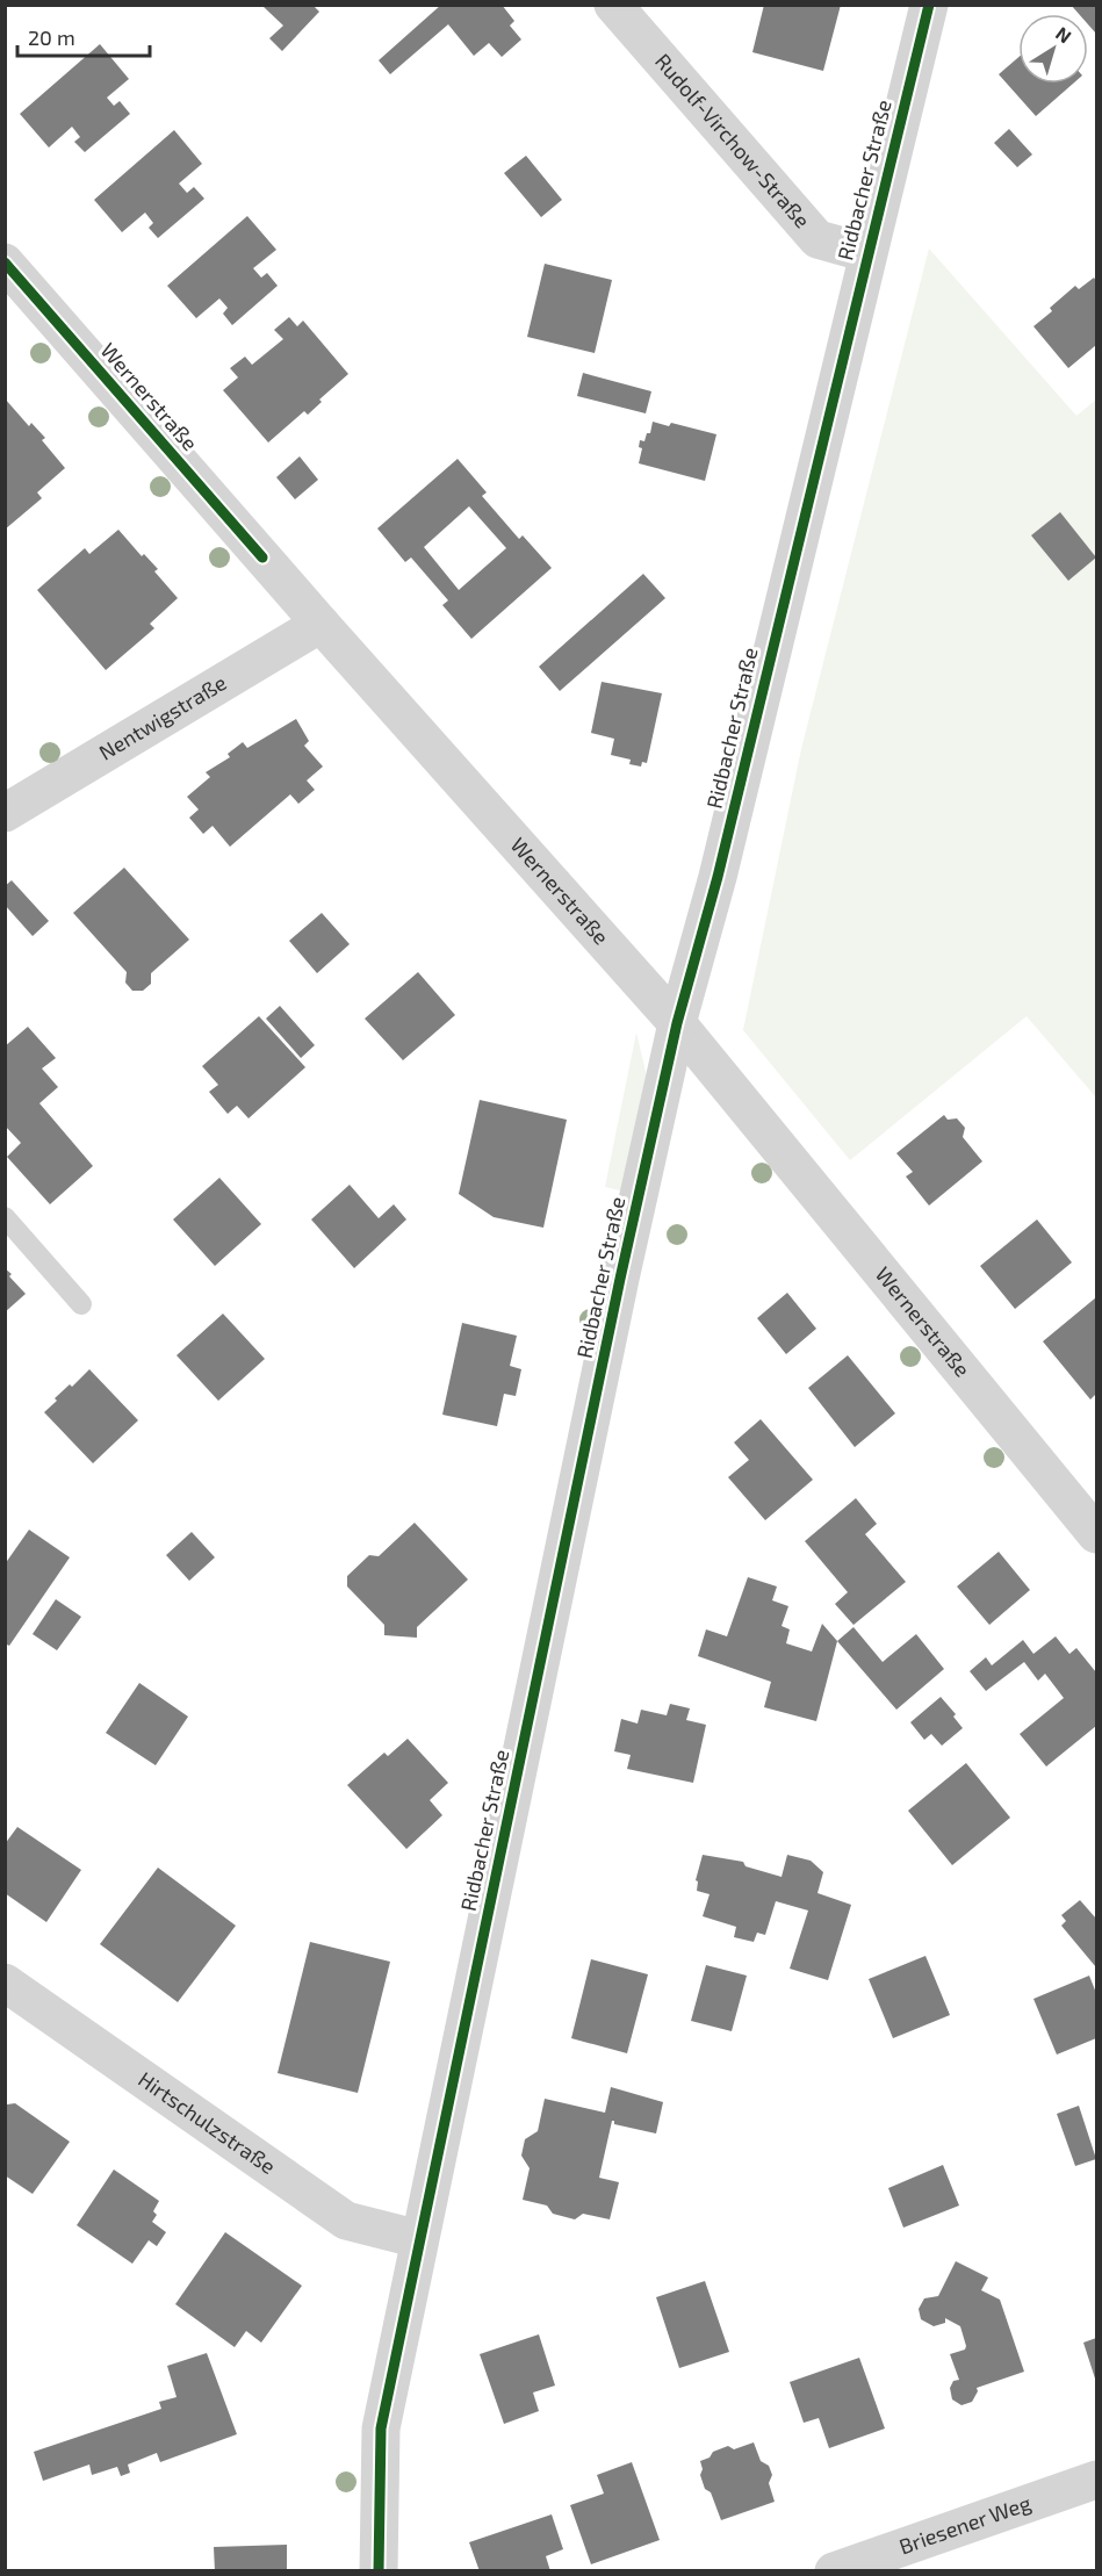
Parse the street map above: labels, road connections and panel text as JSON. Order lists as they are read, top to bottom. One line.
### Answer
{"streets":{"street":["Rudolf-Virchow-Straße","Ridbacher Straße","Wernerstraße","Nentwigstraße","Hirtschulzstraße","Briesener Weg"]},"crossings":[["Rudolf-Virchow-Straße","Ridbacher Straße"],["Ridbacher Straße","Wernerstraße"],["Ridbacher Straße","Hirtschulzstraße"],["Wernerstraße","Nentwigstraße"]],"scale_bar":"20 m","north":"top right"}
